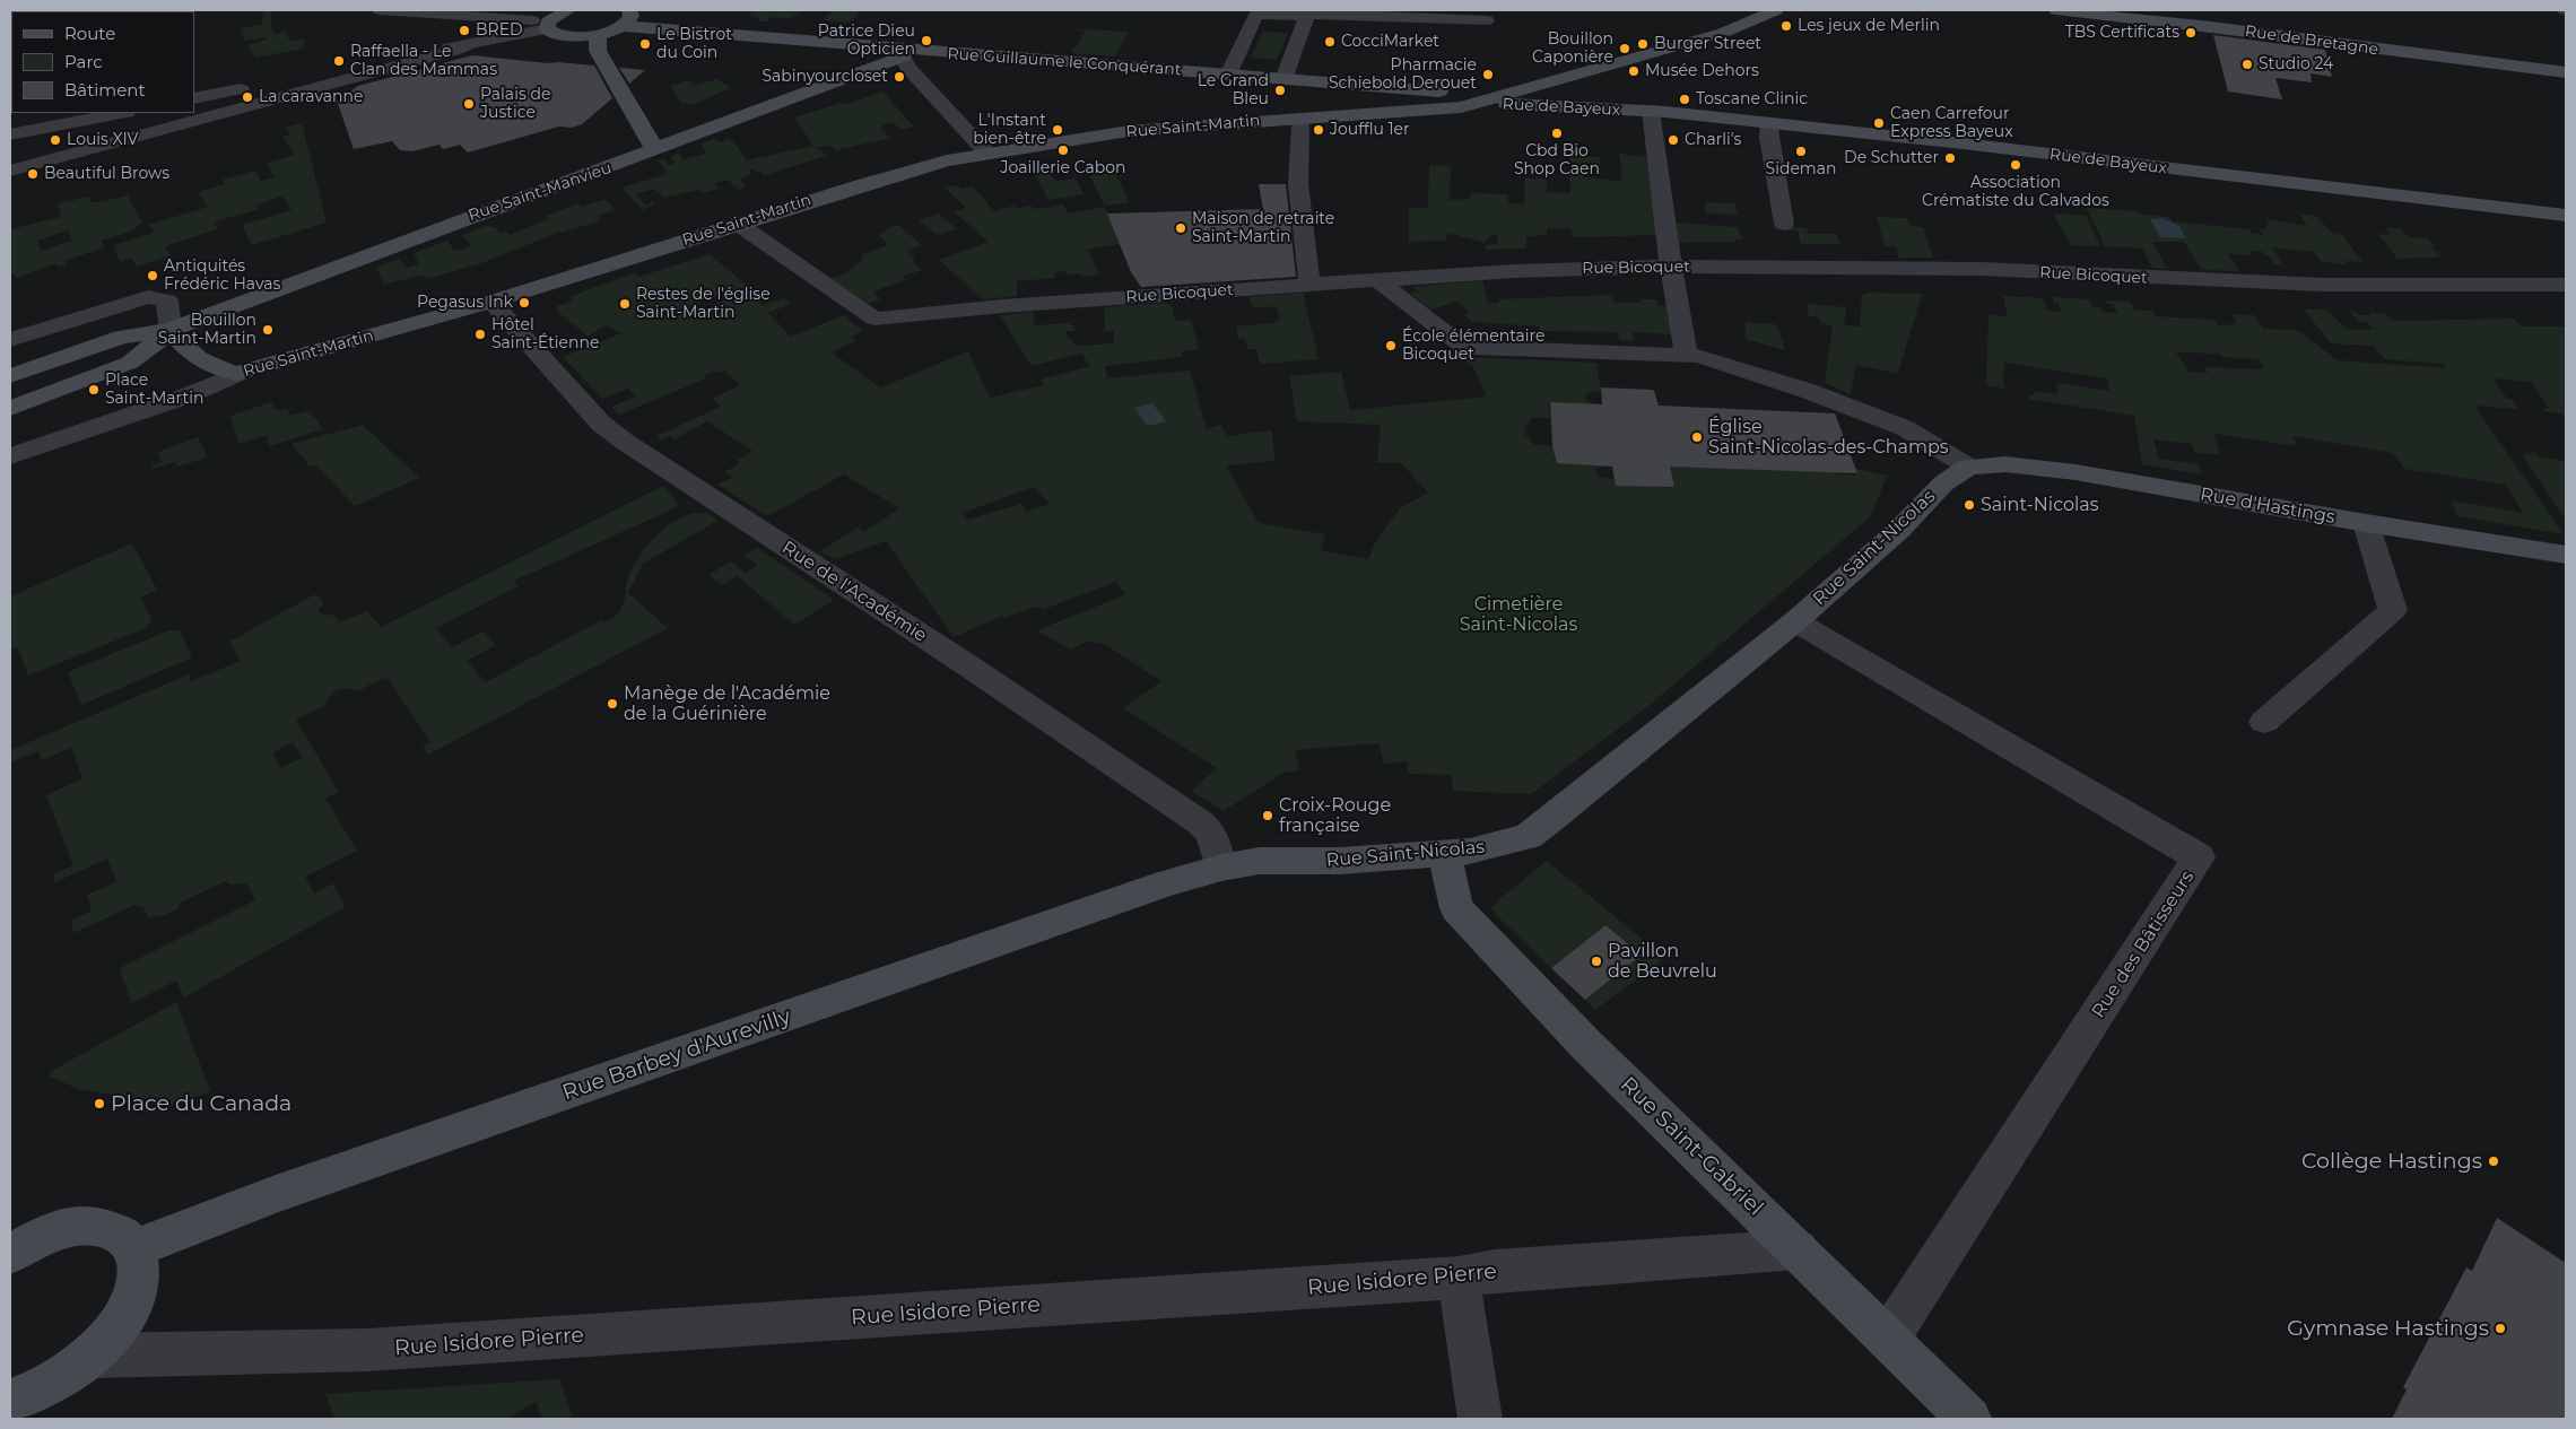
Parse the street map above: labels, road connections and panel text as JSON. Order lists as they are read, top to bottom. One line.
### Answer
{"streets":{"main road":["Rue de Bretagne","Rue Guillaume le Conquérant","Rue de Bayeux","Rue Saint-Martin","Rue Saint-Manvieu","Rue d'Hastings","Rue Saint-Nicolas","Rue Barbey d'Aurevilly","Rue Saint-Gabriel"],"street":["Rue Bicoquet","Rue de l'Académie","Rue des Bâtisseurs","Rue Isidore Pierre"]},"crossings":[["Rue Guillaume le Conquérant","Rue de Bayeux"],["Rue Guillaume le Conquérant","Rue Saint-Martin"],["Rue Guillaume le Conquérant","Rue Saint-Manvieu"],["Rue de Bayeux","Rue Saint-Martin"],["Rue Saint-Martin","Rue Bicoquet"],["Rue Saint-Martin","Rue de l'Académie"],["Rue d'Hastings","Rue Saint-Nicolas"],["Rue Saint-Nicolas","Rue de l'Académie"],["Rue Saint-Nicolas","Rue des Bâtisseurs"],["Rue Saint-Nicolas","Rue Barbey d'Aurevilly"],["Rue Saint-Nicolas","Rue Saint-Gabriel"],["Rue de l'Académie","Rue Barbey d'Aurevilly"],["Rue des Bâtisseurs","Rue Saint-Gabriel"],["Rue Saint-Gabriel","Rue Isidore Pierre"]],"parks":["Cimetière Saint-Nicolas"],"places":["Les jeux de Merlin","BRED","TBS Certificats","Patrice Dieu Opticien","CocciMarket","Le Bistrot du Coin","Burger Street","Bouillon Caponière","Raffaella - Le Clan des Mammas","Studio 24","Musée Dehors","Pharmacie Schiebold Derouet","Sabinyourcloset","Le Grand Bleu","La caravanne","Toscane Clinic","Palais de Justice","Caen Carrefour Express Bayeux","L'Instant bien-être","Joufflu 1er","Cbd Bio Shop Caen","Louis XIV","Charli's","Joaillerie Cabon","Sideman","De Schutter","Association Crématiste du Calvados","Beautiful Brows","Maison de retraite Saint-Martin","Antiquités Frédéric Havas","Pegasus Ink","Restes de l'église Saint-Martin","Bouillon Saint-Martin","Hôtel Saint-Étienne","École élémentaire Bicoquet","Place Saint-Martin","Église Saint-Nicolas-des-Champs","Saint-Nicolas","Manège de l'Académie de la Guérinière","Croix-Rouge française","Pavillon de Beuvrelu","Place du Canada","Collège Hastings","Gymnase Hastings"],"legend":["Route","Parc","Bâtiment"]}
